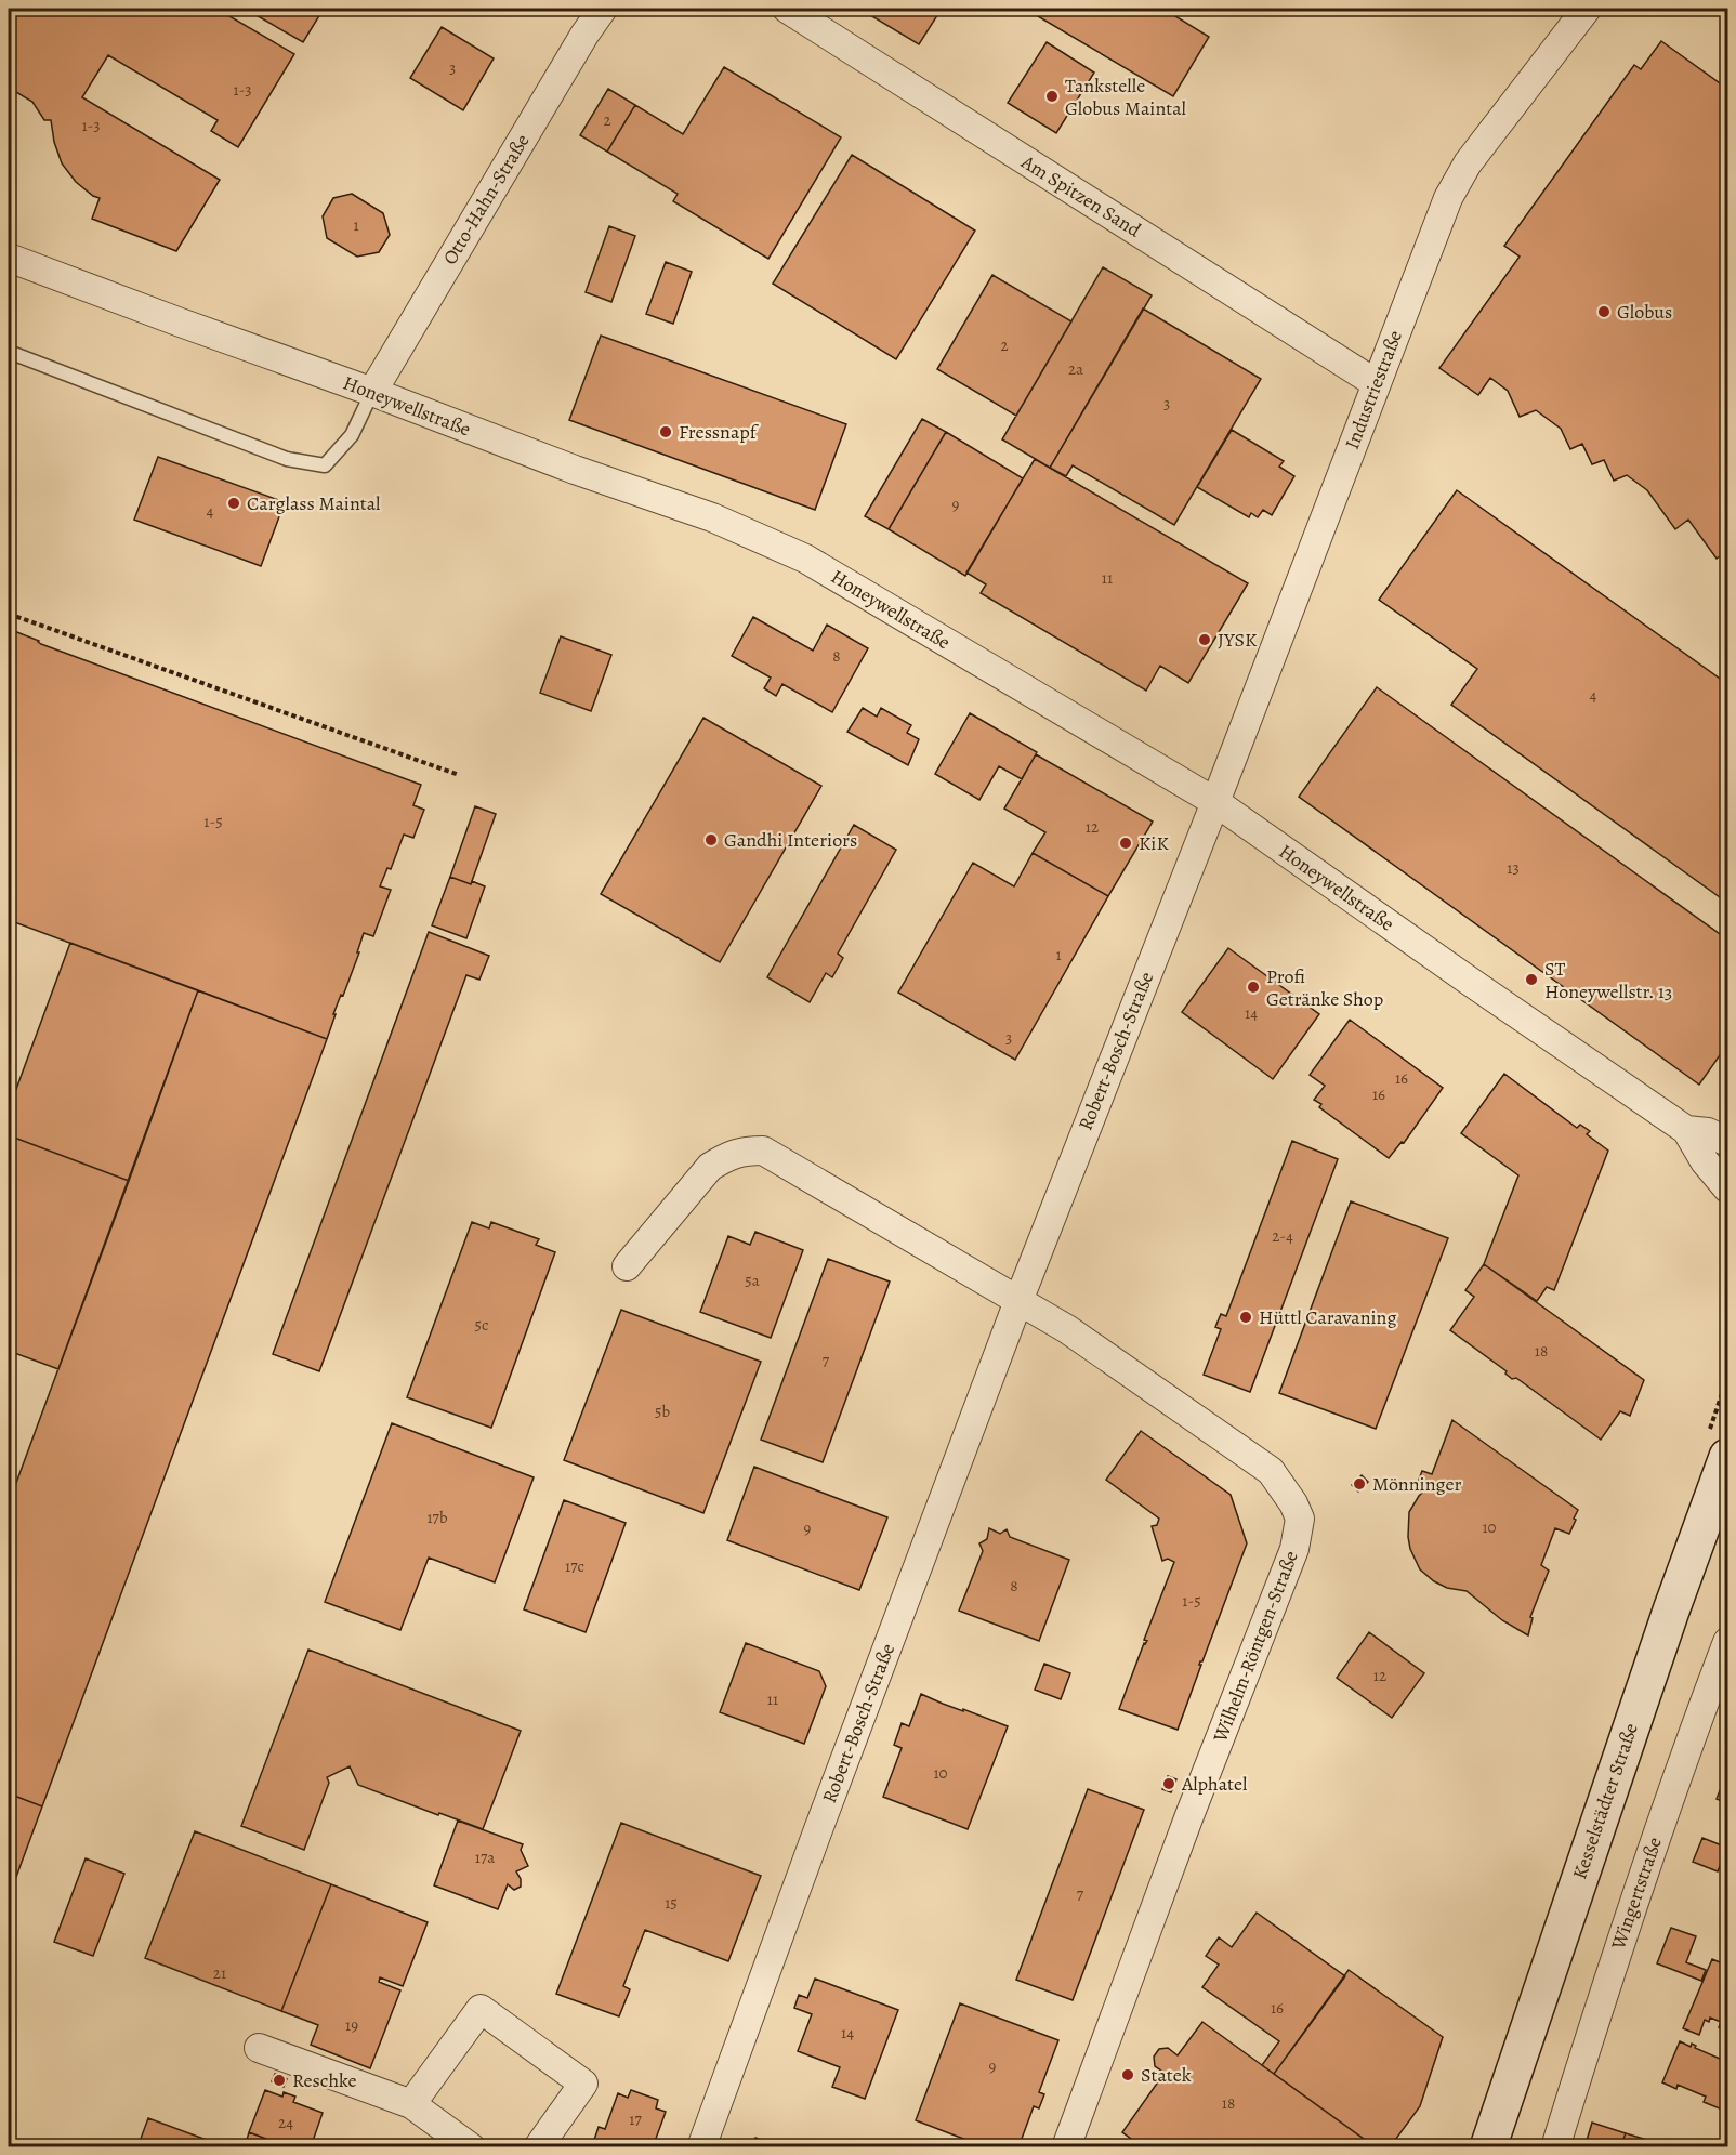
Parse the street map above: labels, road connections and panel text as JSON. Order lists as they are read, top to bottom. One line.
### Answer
{"streets":{"main road":["Kesselstädter Straße"],"street":["Am Spitzen Sand","Otto-Hahn-Straße","Industriestraße","Honeywellstraße","Robert-Bosch-Straße","Wilhelm-Röntgen-Straße","Wingertstraße"]},"crossings":[["Am Spitzen Sand","Industriestraße"],["Otto-Hahn-Straße","Honeywellstraße"],["Industriestraße","Honeywellstraße"],["Industriestraße","Robert-Bosch-Straße"],["Honeywellstraße","Robert-Bosch-Straße"],["Robert-Bosch-Straße","Wilhelm-Röntgen-Straße"]],"places":["Tankstelle Globus Maintal","Globus","Fressnapf","Carglass Maintal","JYSK","Gandhi Interiors","KiK","ST Honeywellstr. 13","Profi Getränke Shop","Hüttl Caravaning","Mönninger","Alphatel","Statek","Reschke"],"house_numbers":["3","1-3","2","1-3","1","2","2a","3","9","4","11","8","4","1-5","12","13","1","14","3","16","16","2-4","5a","5c","18","7","5b","17b","10","9","17c","8","1-5","12","11","10","17a","7","15","21","16","19","14","9","18","17","24"]}
